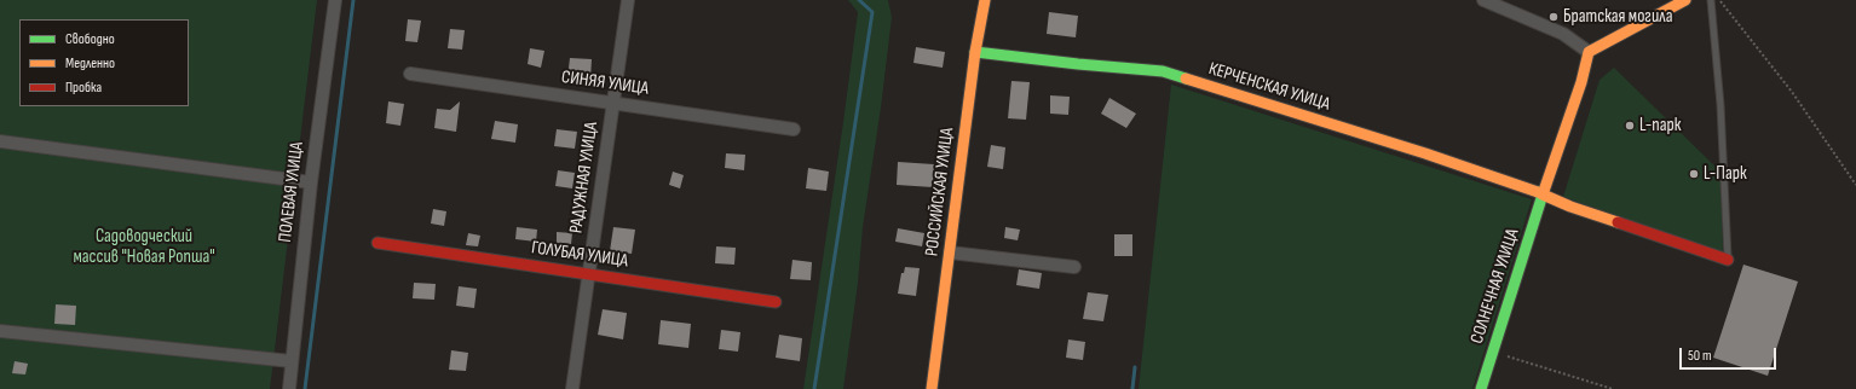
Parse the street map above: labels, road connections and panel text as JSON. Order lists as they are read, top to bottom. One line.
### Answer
{"streets":{"street":["СИНЯЯ УЛИЦА","КЕРЧЕНСКАЯ УЛИЦА","РАДУЖНАЯ УЛИЦА","ПОЛЕВАЯ УЛИЦА","РОССИЙСКАЯ УЛИЦА","ГОЛУБАЯ УЛИЦА","СОЛНЕЧНАЯ УЛИЦА"]},"crossings":[["СИНЯЯ УЛИЦА","РАДУЖНАЯ УЛИЦА"],["КЕРЧЕНСКАЯ УЛИЦА","РОССИЙСКАЯ УЛИЦА"],["КЕРЧЕНСКАЯ УЛИЦА","СОЛНЕЧНАЯ УЛИЦА"],["РАДУЖНАЯ УЛИЦА","ГОЛУБАЯ УЛИЦА"]],"parks":["Садоводческий массив \"Новая Ропша\""],"places":["Братская могила","L-парк","L-Парк"],"legend":["Свободно","Медленно","Пробка"],"scale_bar":"50 m"}
